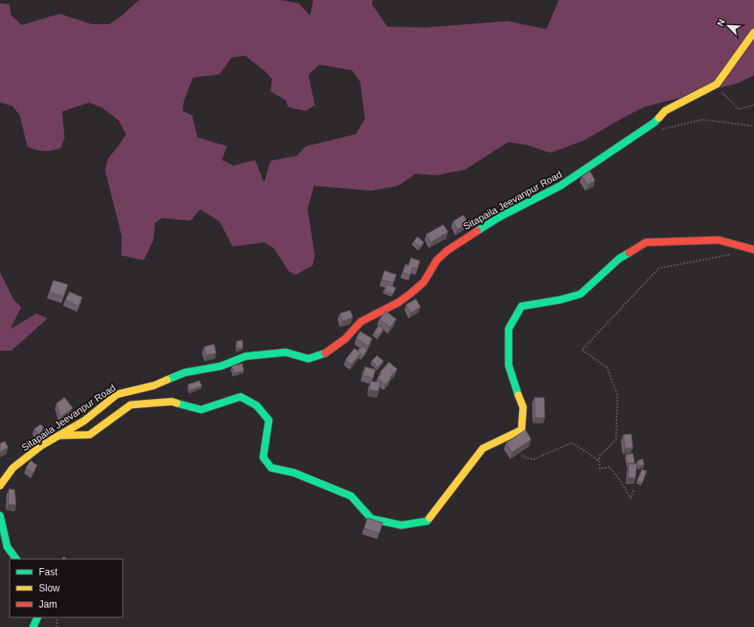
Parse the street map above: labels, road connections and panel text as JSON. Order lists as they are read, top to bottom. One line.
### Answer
{"streets":{"street":["Sitapaila Jeevanpur Road"]},"legend":["Fast","Slow","Jam"],"north":"top left"}
